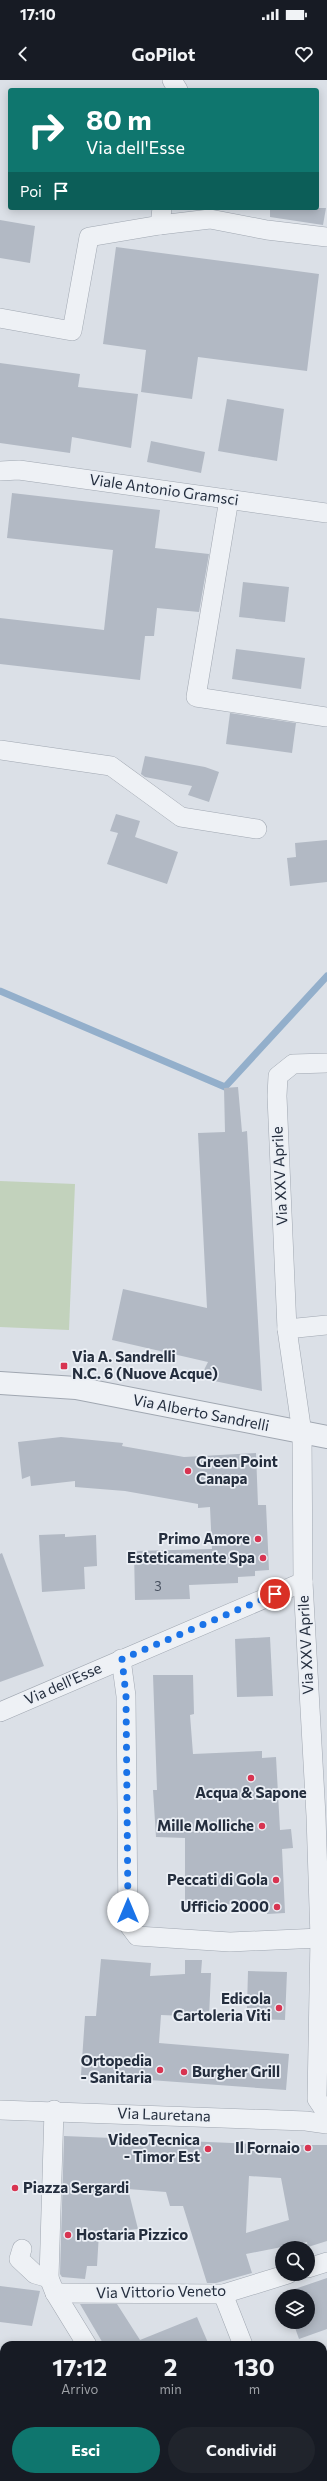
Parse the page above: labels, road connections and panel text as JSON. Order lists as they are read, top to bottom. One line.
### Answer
{"streets":{"street":["Viale Antonio Gramsci","Via XXV Aprile","Via Alberto Sandrelli","Via dell'Esse","Via Lauretana","Via Vittorio Veneto"]},"crossings":[["Via XXV Aprile","Via Alberto Sandrelli"],["Via XXV Aprile","Via dell'Esse"]],"places":{"transit":["Via A. Sandrelli N.C. 6 (Nuove Acque)"],"other":["Green Point Canapa","Primo Amore","Esteticamente Spa","Acqua & Sapone","Mille Molliche","Peccati di Gola","Ufficio 2000","Edicola Cartoleria Viti","Ortopedia - Sanitaria","Burgher Grill","Il Fornaio","VideoTecnica - Timor Est","Piazza Sergardi","Hostaria Pizzico"]},"house_numbers":["3"],"page":{"status":"17:10","header":"GoPilot","turn":["80 m","Via dell'Esse"],"then":"Poi","eta":["17:12","Arrivo","2","min","130","m"],"buttons":["Esci","Condividi"]}}
